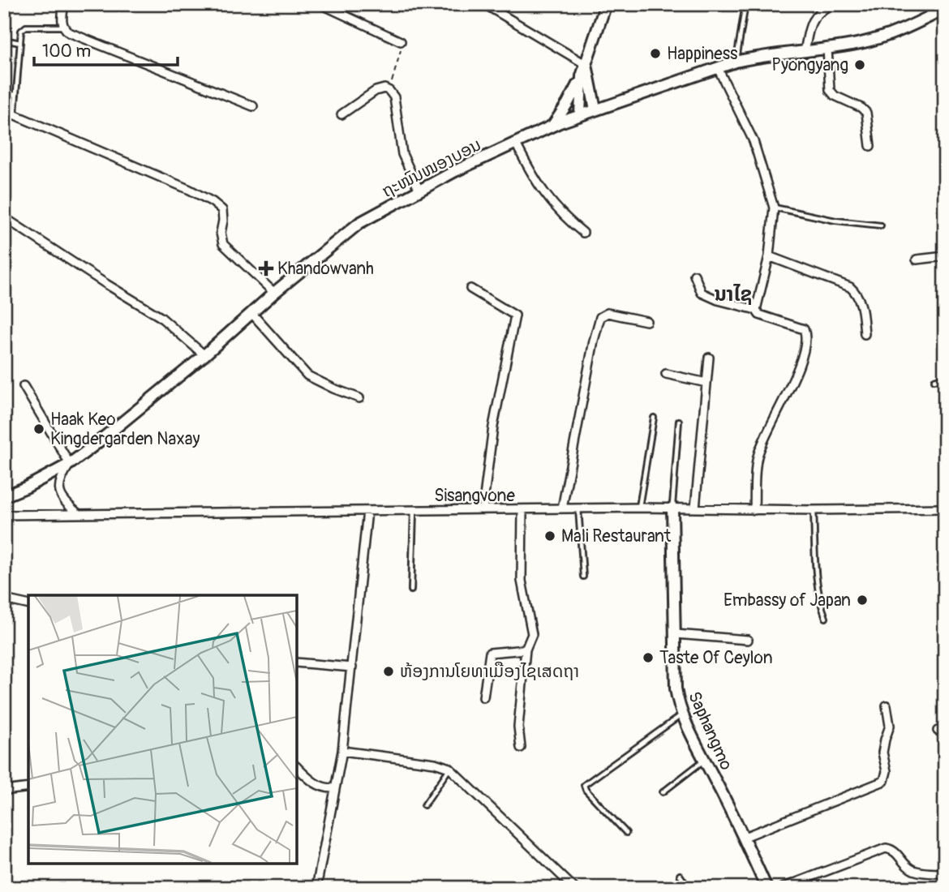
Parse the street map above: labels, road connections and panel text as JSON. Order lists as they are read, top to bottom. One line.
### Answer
{"streets":{"street":["ຖະໜົນໜອງບອນ","Sisangvone","Saphangmo"]},"crossings":[["Sisangvone","Saphangmo"]],"districts":["ນາໄຊ"],"places":{"other":["Happiness","Pyongyang","Haak Keo Kingdergarden Naxay","Mali Restaurant","Embassy of Japan","Taste Of Ceylon","ຫ້ອງການໂຍທາເມືອງໄຊເສດຖາ"],"health":["Khandowvanh"]},"scale_bar":"100 m"}
